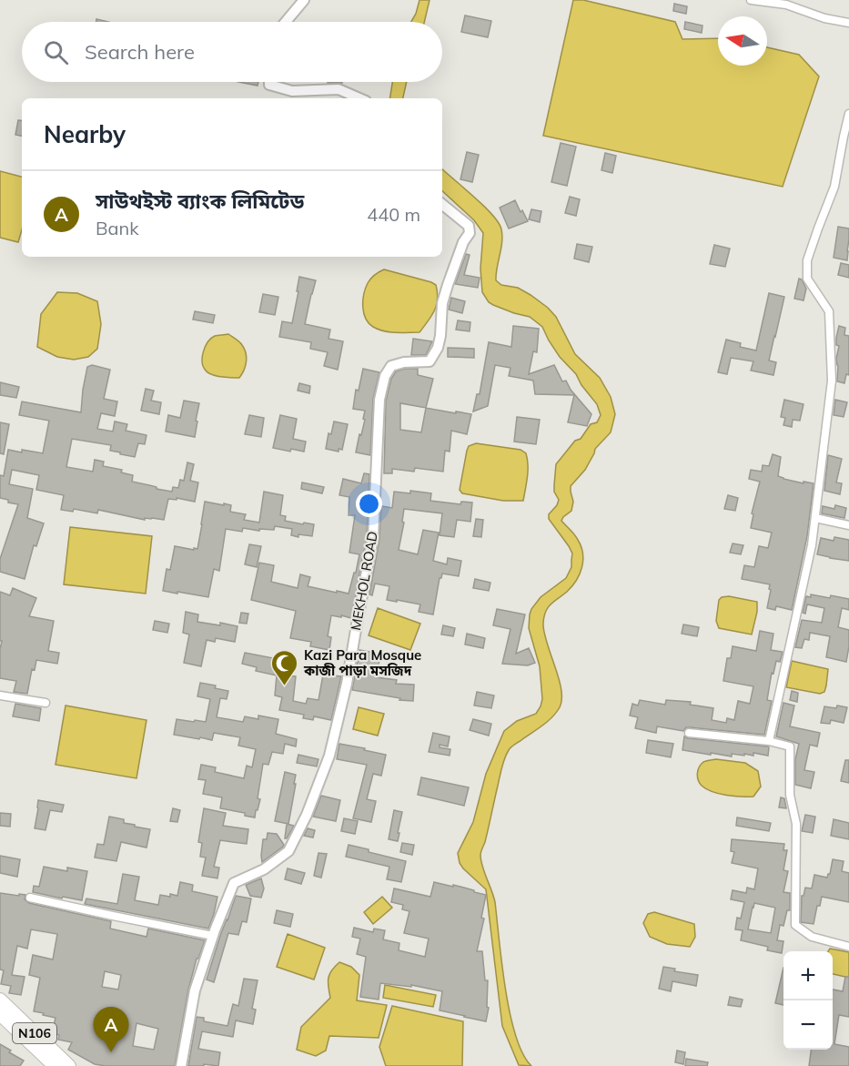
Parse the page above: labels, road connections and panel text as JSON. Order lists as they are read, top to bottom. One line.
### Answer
{"streets":{"highway":["N106"],"street":["MEKHOL ROAD"]},"places":{"mosque":["Kazi Para Mosque কাজী পাড়া মসজিদ"]},"north":"left","page":{"search":"Search here","heading":"Nearby","list":[{"mark":"A","name":"সাউথইস্ট ব্যাংক লিমিটেড","note":"Bank","value":"440 m"}],"map_buttons":["+","−"],"pins":"A"}}
